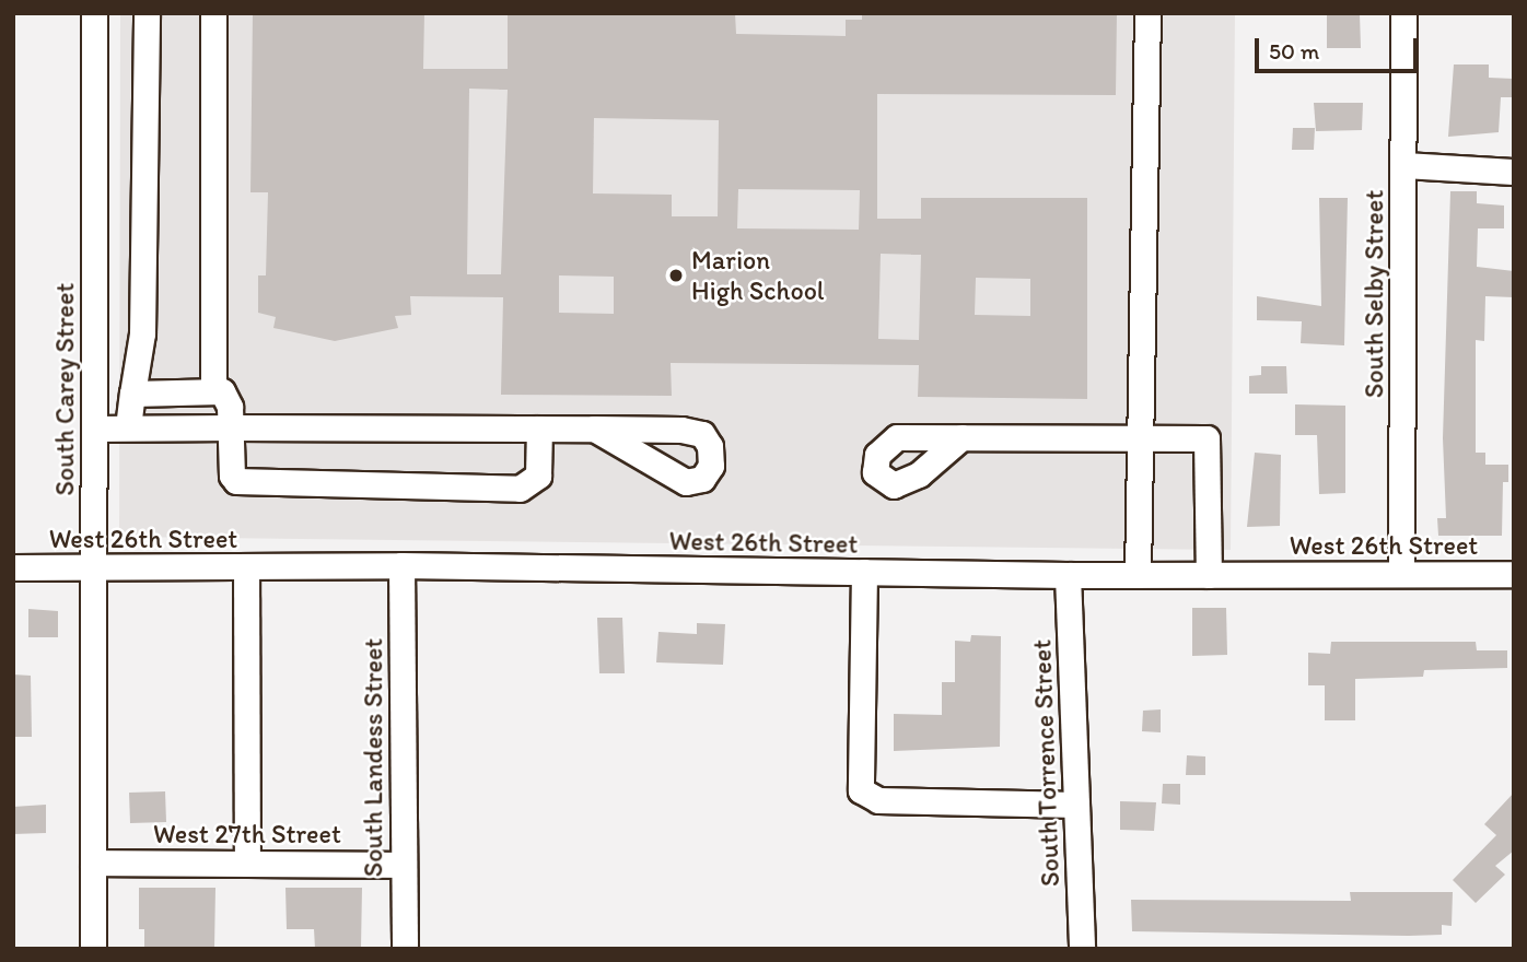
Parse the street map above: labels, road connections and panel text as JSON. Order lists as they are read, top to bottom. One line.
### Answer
{"streets":{"street":["South Selby Street","South Carey Street","West 26th Street","South Landess Street","South Torrence Street","West 27th Street"]},"crossings":[["South Selby Street","West 26th Street"],["South Carey Street","West 26th Street"],["South Carey Street","West 27th Street"],["West 26th Street","South Landess Street"],["West 26th Street","South Torrence Street"],["South Landess Street","West 27th Street"]],"places":["Marion High School"],"scale_bar":"50 m"}
